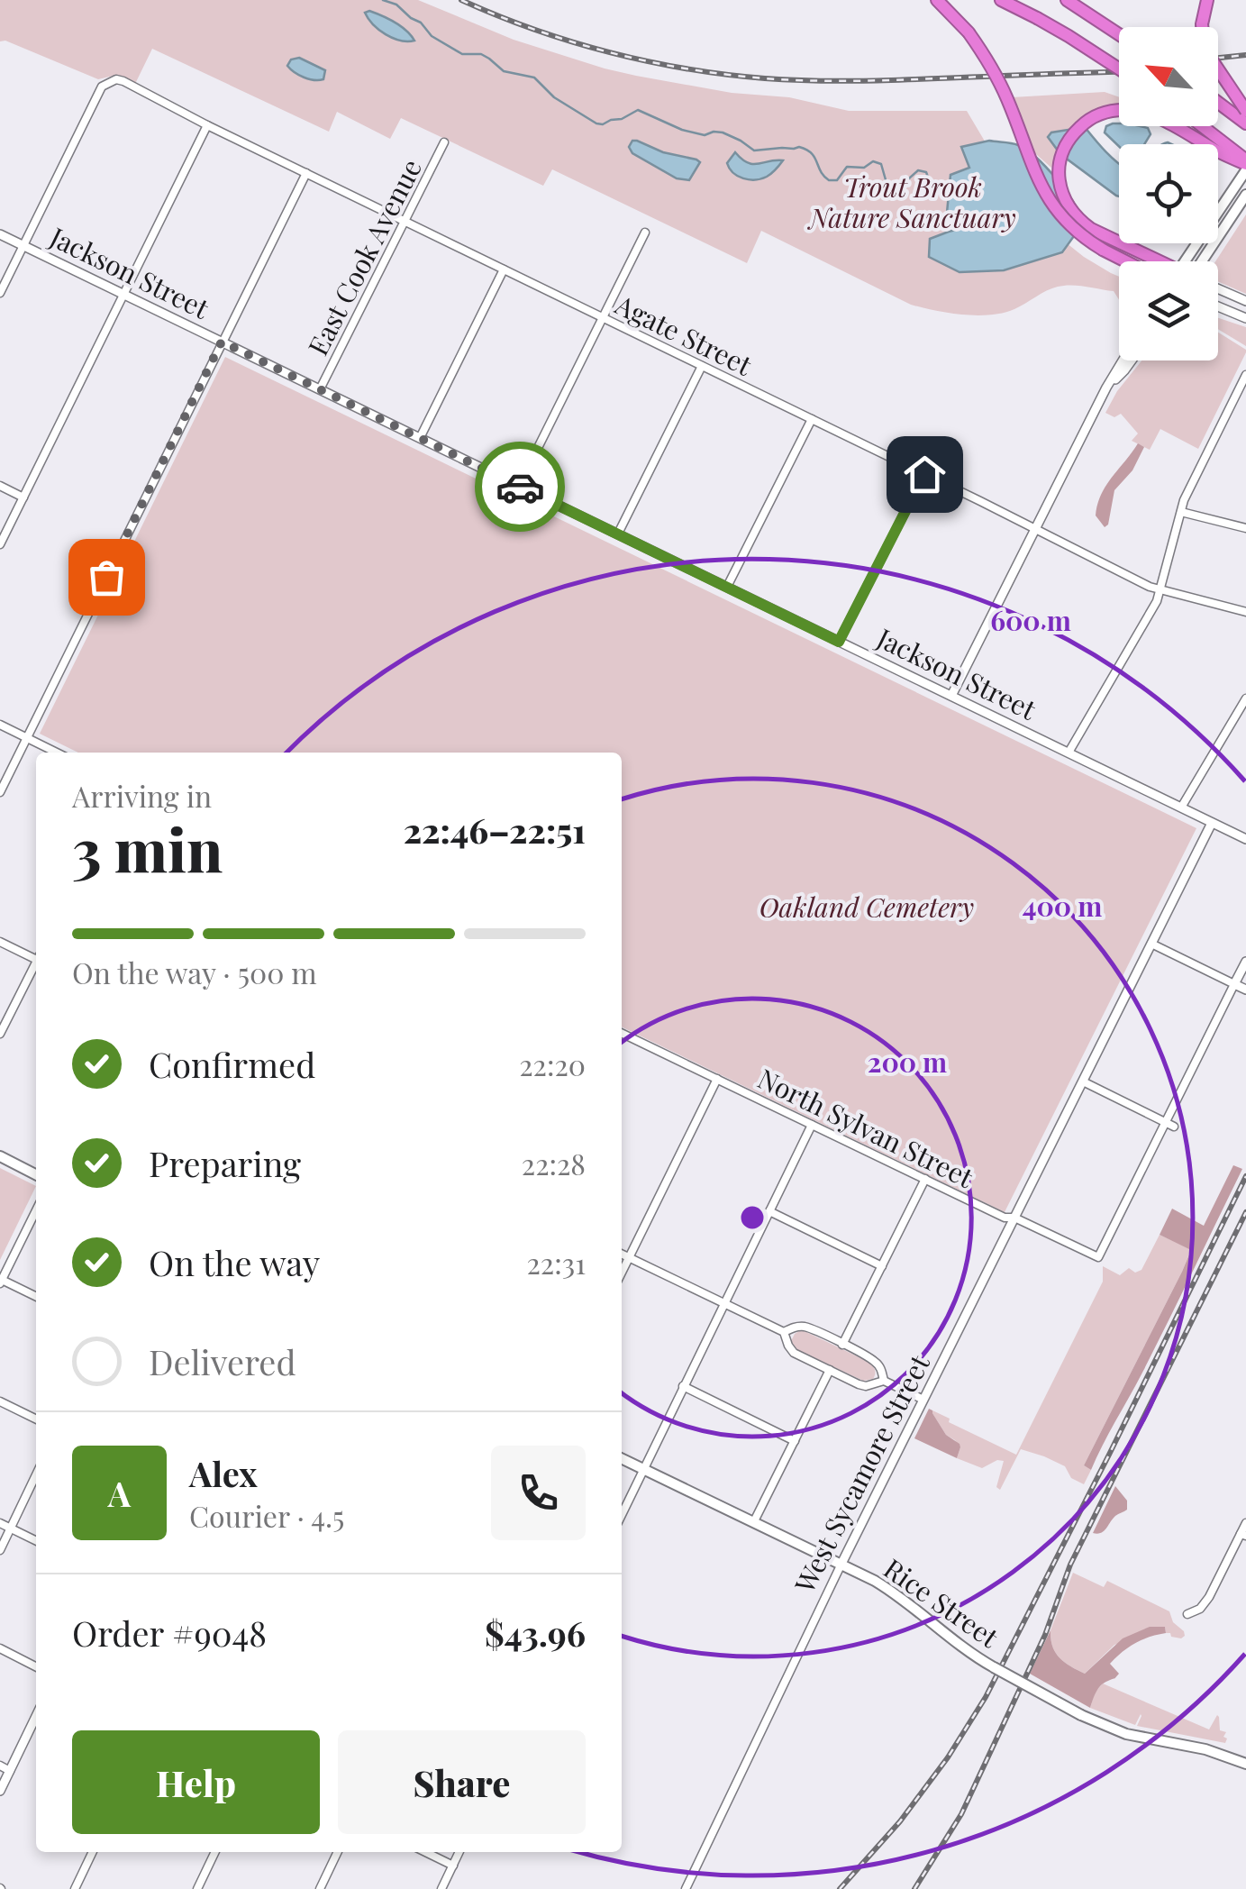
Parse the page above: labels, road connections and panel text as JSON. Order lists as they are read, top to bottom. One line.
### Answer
{"streets":{"main road":["Rice Street"],"street":["East Cook Avenue","Jackson Street","Agate Street","North Sylvan Street","West Sycamore Street"]},"crossings":[["East Cook Avenue","Jackson Street"],["East Cook Avenue","Agate Street"],["Jackson Street","Agate Street"],["Jackson Street","West Sycamore Street"],["North Sylvan Street","West Sycamore Street"],["West Sycamore Street","Rice Street"]],"parks":["Trout Brook Nature Sanctuary","Oakland Cemetery"],"north":"top left","page":{"heading":["3 min","Arriving in","22:46–22:51"],"panel":["Alex","Courier · 4.5","Order #9048","$43.96"],"bar":"On the way · 500 m","list":[["Confirmed","22:20"],["Preparing","22:28"],["On the way","22:31"],"Delivered"],"round":"A","buttons":["Help","Share"]},"rings":["600 m","400 m","200 m"]}
